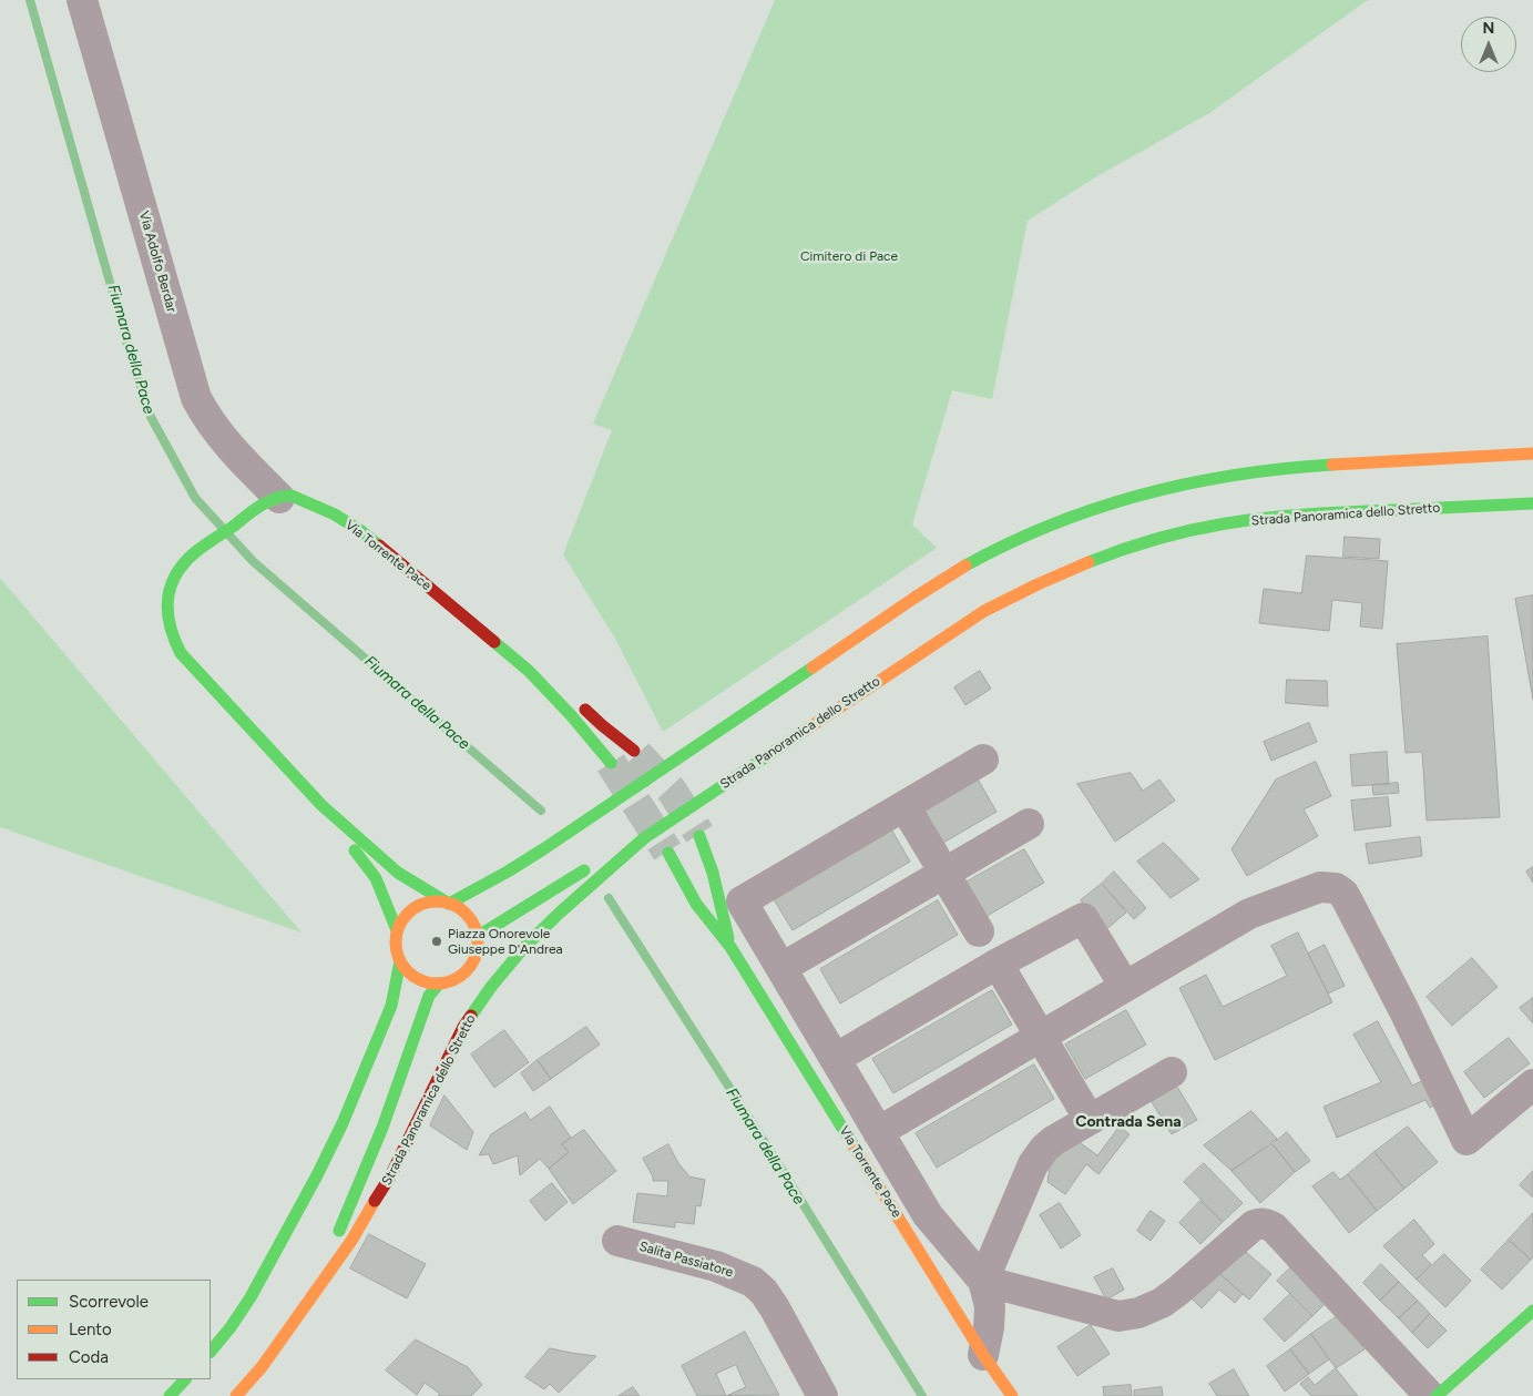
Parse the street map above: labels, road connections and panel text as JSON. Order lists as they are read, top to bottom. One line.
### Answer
{"streets":{"main road":["Strada Panoramica dello Stretto","Via Torrente Pace"],"street":["Via Adolfo Berdar","Salita Passiatore"]},"crossings":[["Via Adolfo Berdar","Via Torrente Pace"]],"districts":["Contrada Sena"],"water":["Fiumara della Pace"],"parks":["Cimitero di Pace"],"places":["Piazza Onorevole Giuseppe D'Andrea"],"legend":["Scorrevole","Lento","Coda"],"north":"top"}
